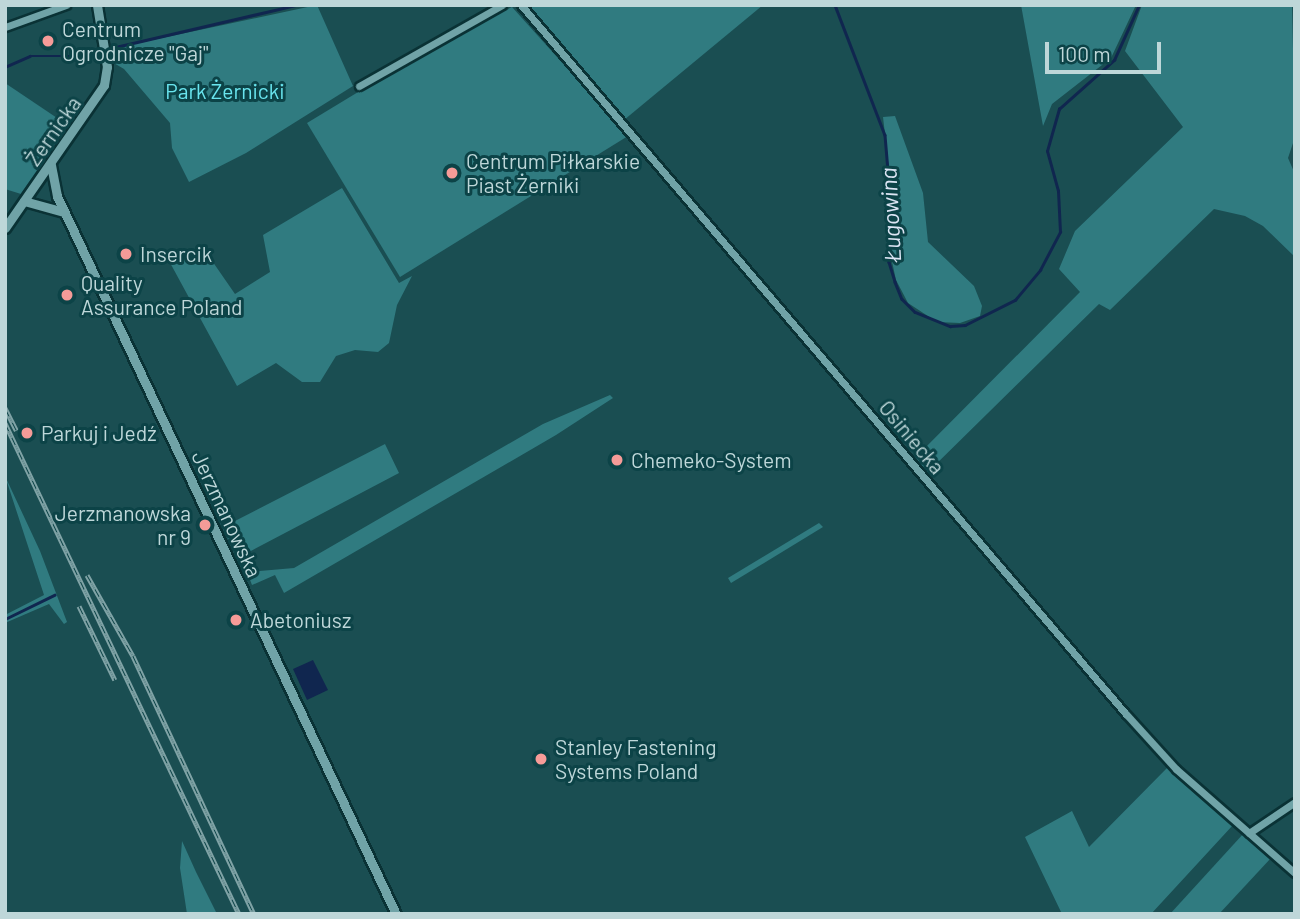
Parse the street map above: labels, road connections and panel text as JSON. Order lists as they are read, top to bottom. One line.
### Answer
{"streets":{"street":["Żernicka","Osiniecka","Jerzmanowska"]},"crossings":[["Żernicka","Jerzmanowska"]],"water":["Ługowina"],"parks":["Park Żernicki"],"places":["Centrum Ogrodnicze \"Gaj\"","Centrum Piłkarskie Piast Żerniki","Insercik","Quality Assurance Poland","Parkuj i Jedź","Chemeko-System","Jerzmanowska nr 9","Abetoniusz","Stanley Fastening Systems Poland"],"scale_bar":"100 m"}
